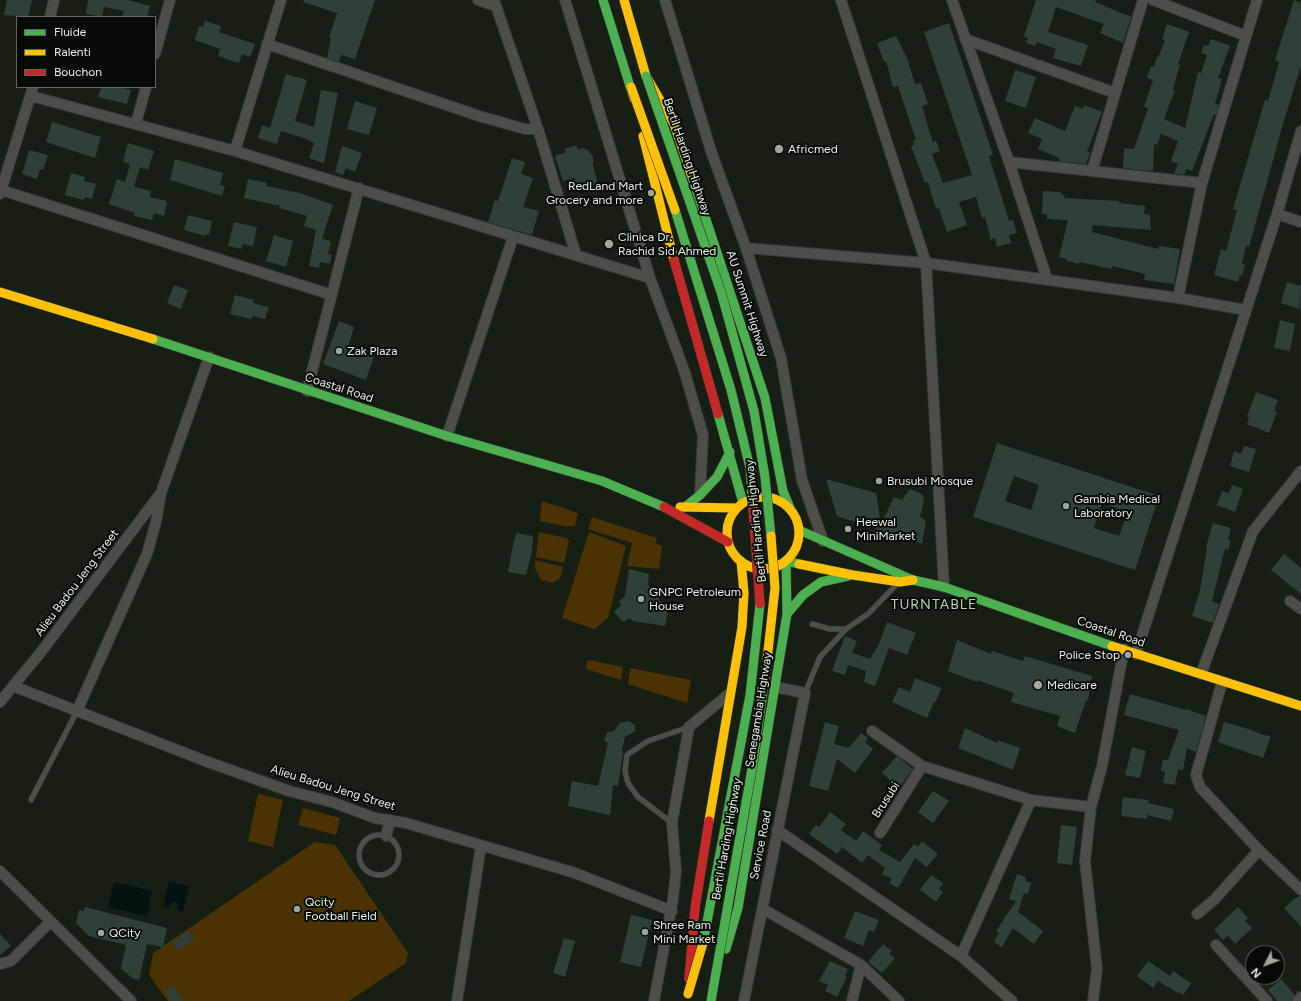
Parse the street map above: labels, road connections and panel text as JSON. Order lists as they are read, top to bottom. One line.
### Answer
{"streets":{"main road":["Bertil Harding Highway","AU Summit Highway","Coastal Road","Senegambia Highway"],"street":["Alieu Badou Jeng Street","Brusubi","Service Road"]},"crossings":[["Bertil Harding Highway","AU Summit Highway"],["Bertil Harding Highway","Senegambia Highway"],["AU Summit Highway","Coastal Road"],["AU Summit Highway","Senegambia Highway"],["Coastal Road","Senegambia Highway"]],"districts":["TURNTABLE"],"places":["Africmed","RedLand Mart Grocery and more","Clinica Dr. Rachid Sid Ahmed","Zak Plaza","Brusubi Mosque","Gambia Medical Laboratory","Heewal MiniMarket","GNPC Petroleum House","Police Stop","Medicare","Qcity Football Field","Shree Ram Mini Market","QCity"],"legend":["Fluide","Ralenti","Bouchon"],"north":"bottom left"}
